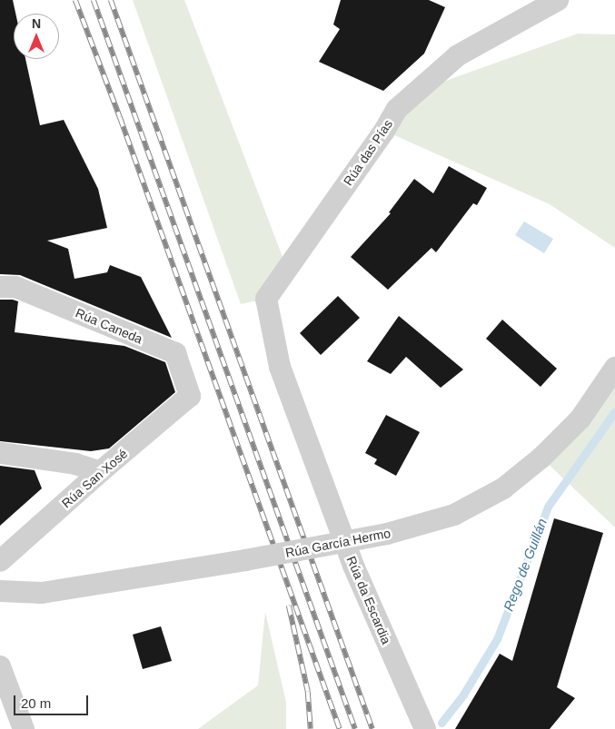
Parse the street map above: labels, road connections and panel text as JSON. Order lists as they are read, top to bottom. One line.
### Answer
{"streets":{"street":["Rúa das Pías","Rúa Caneda","Rúa San Xosé","Rúa García Hermo","Rúa da Escardia"]},"crossings":[["Rúa das Pías","Rúa da Escardia"],["Rúa Caneda","Rúa San Xosé"]],"water":["Rego de Guillán"],"scale_bar":"20 m","north":"top"}
